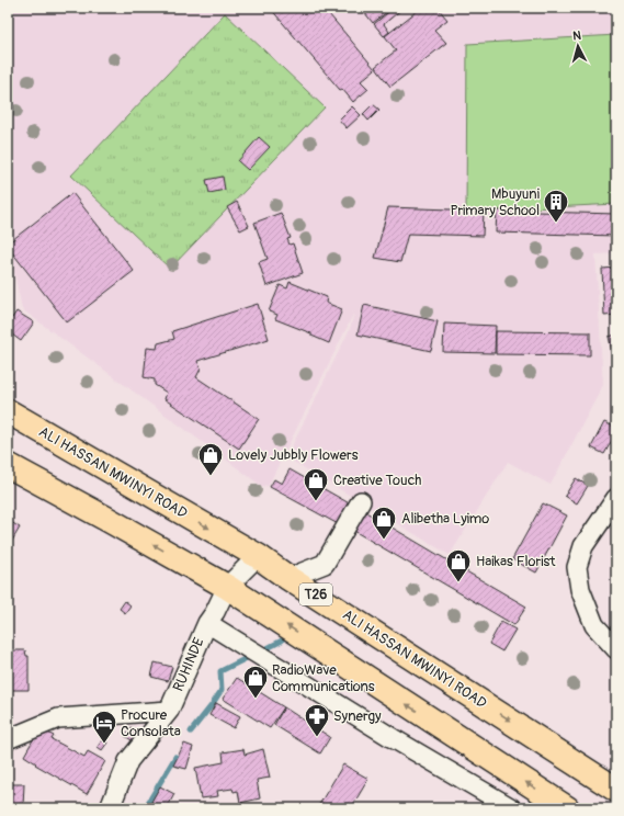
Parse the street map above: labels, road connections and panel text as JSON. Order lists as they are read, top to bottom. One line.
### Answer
{"streets":{"highway":["ALI HASSAN MWINYI ROAD","T26"],"street":["RUHINDE"]},"crossings":[["ALI HASSAN MWINYI ROAD","RUHINDE"]],"places":{"building":["Mbuyuni Primary School"],"shop":["Lovely Jubbly Flowers","Creative Touch","Alibetha Lyimo","Haikas Florist","RadioWave Communications"],"pharmacy":["Synergy"],"hotel":["Procure Consolata"]},"north":"top"}
